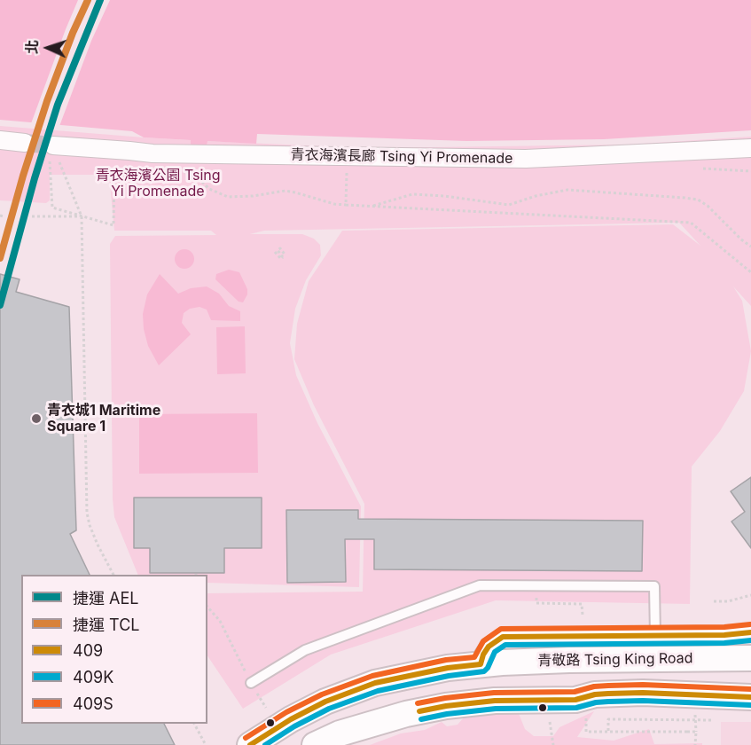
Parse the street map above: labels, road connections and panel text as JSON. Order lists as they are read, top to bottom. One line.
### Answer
{"streets":{"main road":["青敬路 Tsing King Road"],"street":["青衣海濱長廊 Tsing Yi Promenade"]},"parks":["青衣海濱公園 Tsing Yi Promenade"],"places":["青衣城1 Maritime Square 1"],"lines":["metro line AEL","metro line TCL","transit line 409S","transit line 409","transit line 409K"],"legend":["捷運 AEL","捷運 TCL","409","409K","409S"],"north":"left"}
